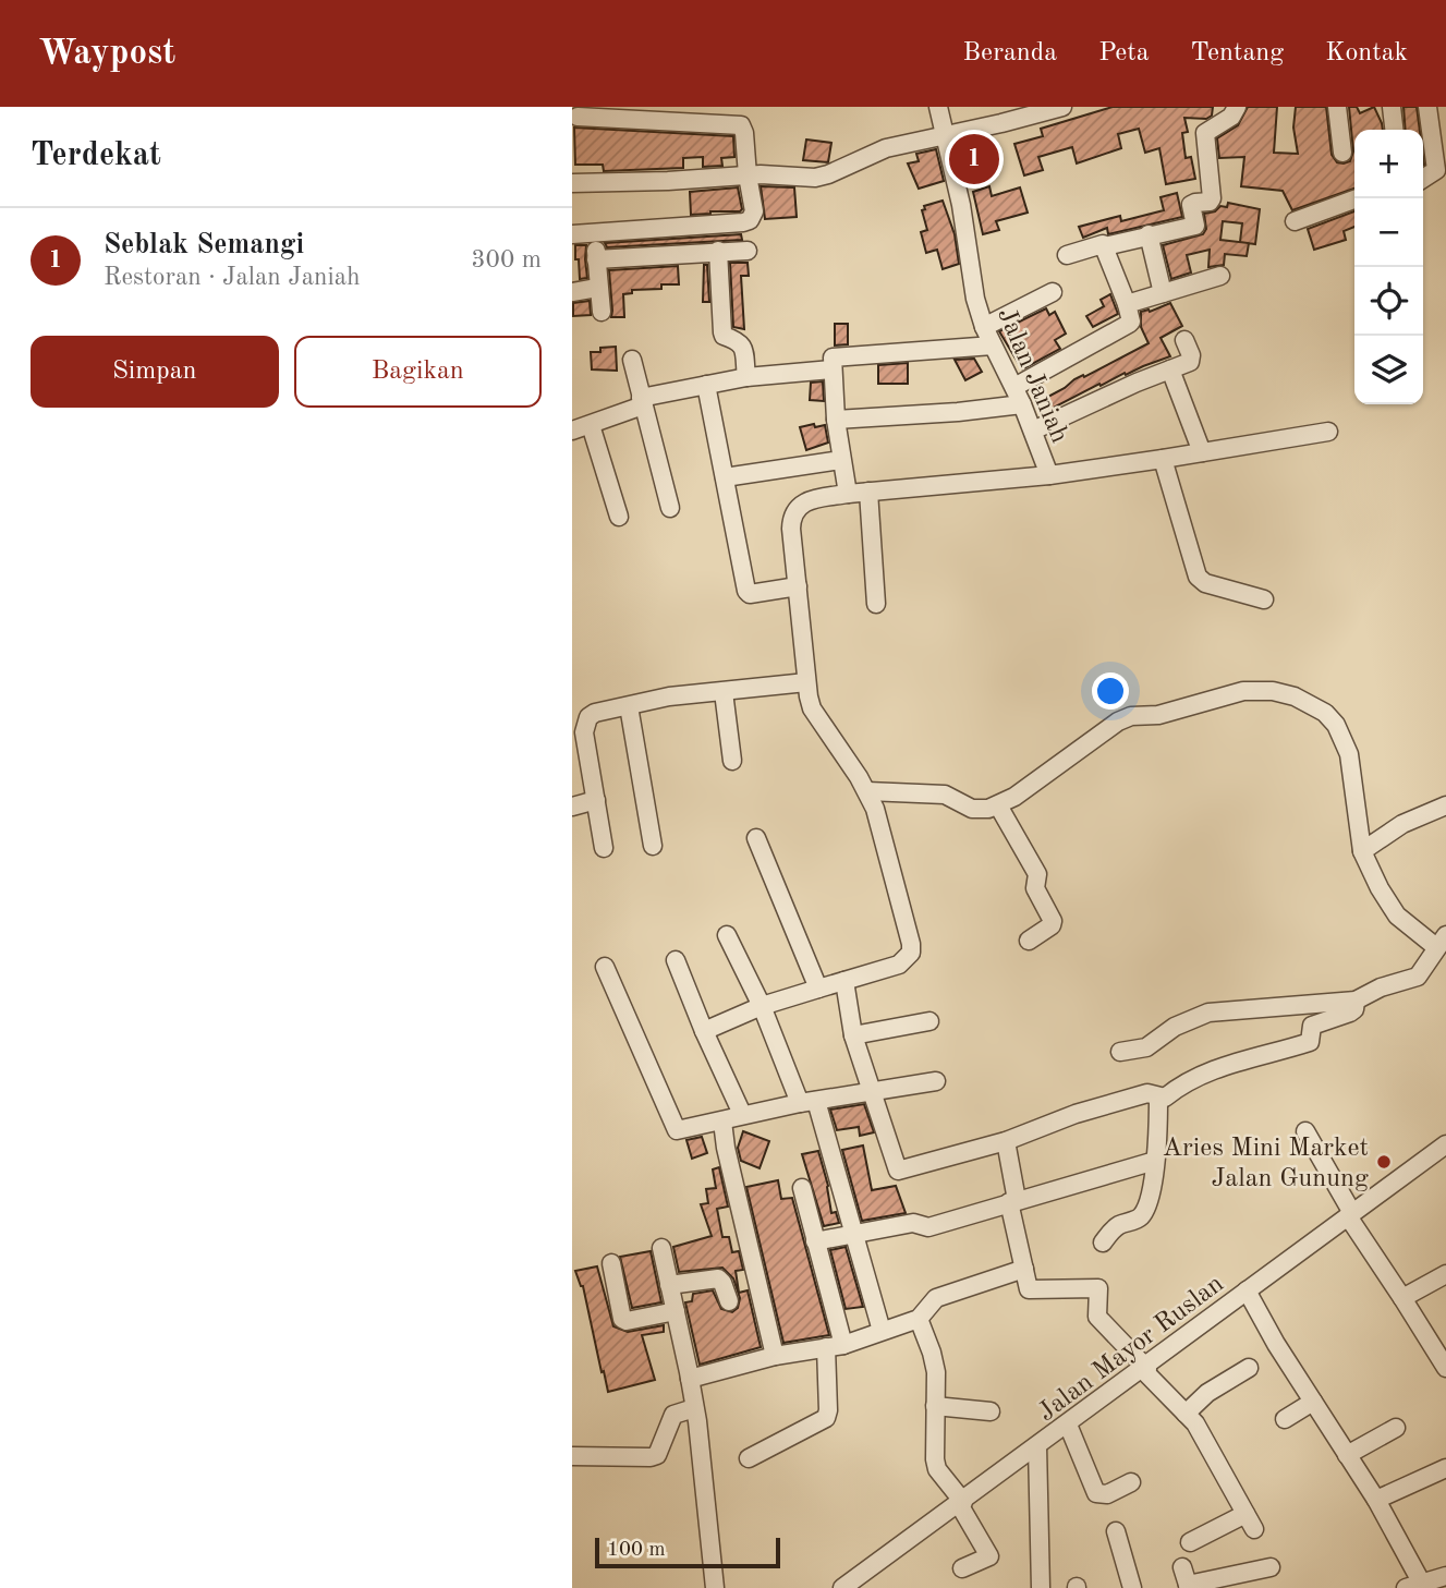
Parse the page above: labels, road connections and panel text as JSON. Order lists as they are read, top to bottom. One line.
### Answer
{"streets":{"street":["Jalan Janiah","Jalan Mayor Ruslan"]},"places":["Aries Mini Market Jalan Gunung"],"scale_bar":"100 m","page":{"header":"Waypost","nav":["Beranda","Peta","Tentang","Kontak"],"heading":"Terdekat","map_buttons":["+","−"],"pins":"1","list":[{"mark":"1","name":"Seblak Semangi","note":"Restoran · Jalan Janiah","value":"300 m"}],"buttons":["Simpan","Bagikan"],"scale":"100 m"}}
